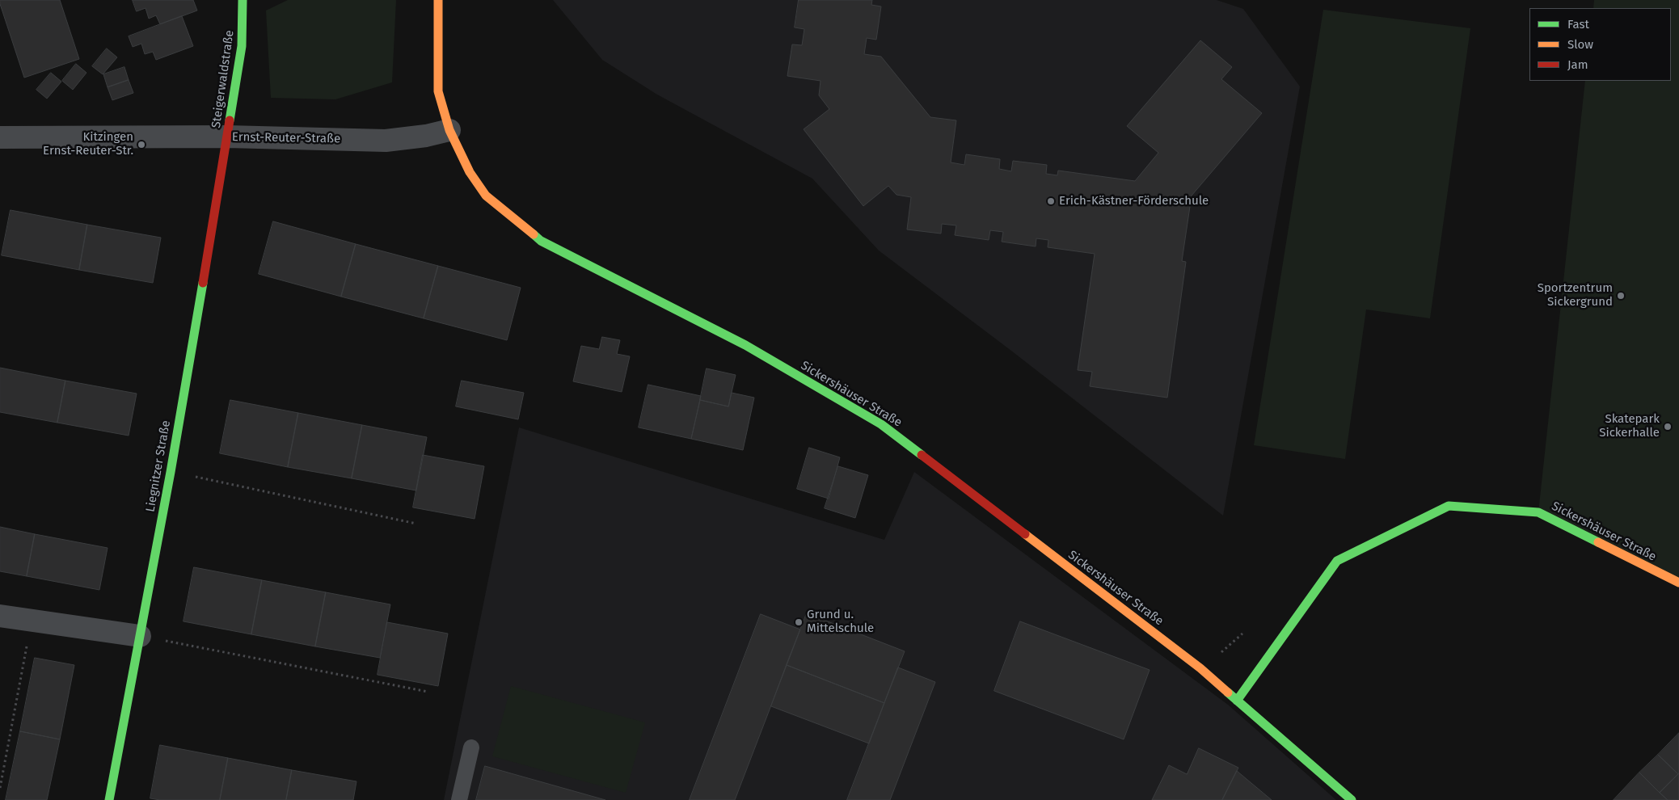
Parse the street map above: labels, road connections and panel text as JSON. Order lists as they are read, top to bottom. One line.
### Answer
{"streets":{"street":["Steigerwaldstraße","Ernst-Reuter-Straße","Sickershäuser Straße","Liegnitzer Straße"]},"crossings":[["Steigerwaldstraße","Ernst-Reuter-Straße"],["Steigerwaldstraße","Liegnitzer Straße"],["Ernst-Reuter-Straße","Sickershäuser Straße"],["Ernst-Reuter-Straße","Liegnitzer Straße"]],"places":["Kitzingen Ernst-Reuter-Str.","Erich-Kästner-Förderschule","Sportzentrum Sickergrund","Skatepark Sickerhalle","Grund u. Mittelschule"],"legend":["Fast","Slow","Jam"]}
